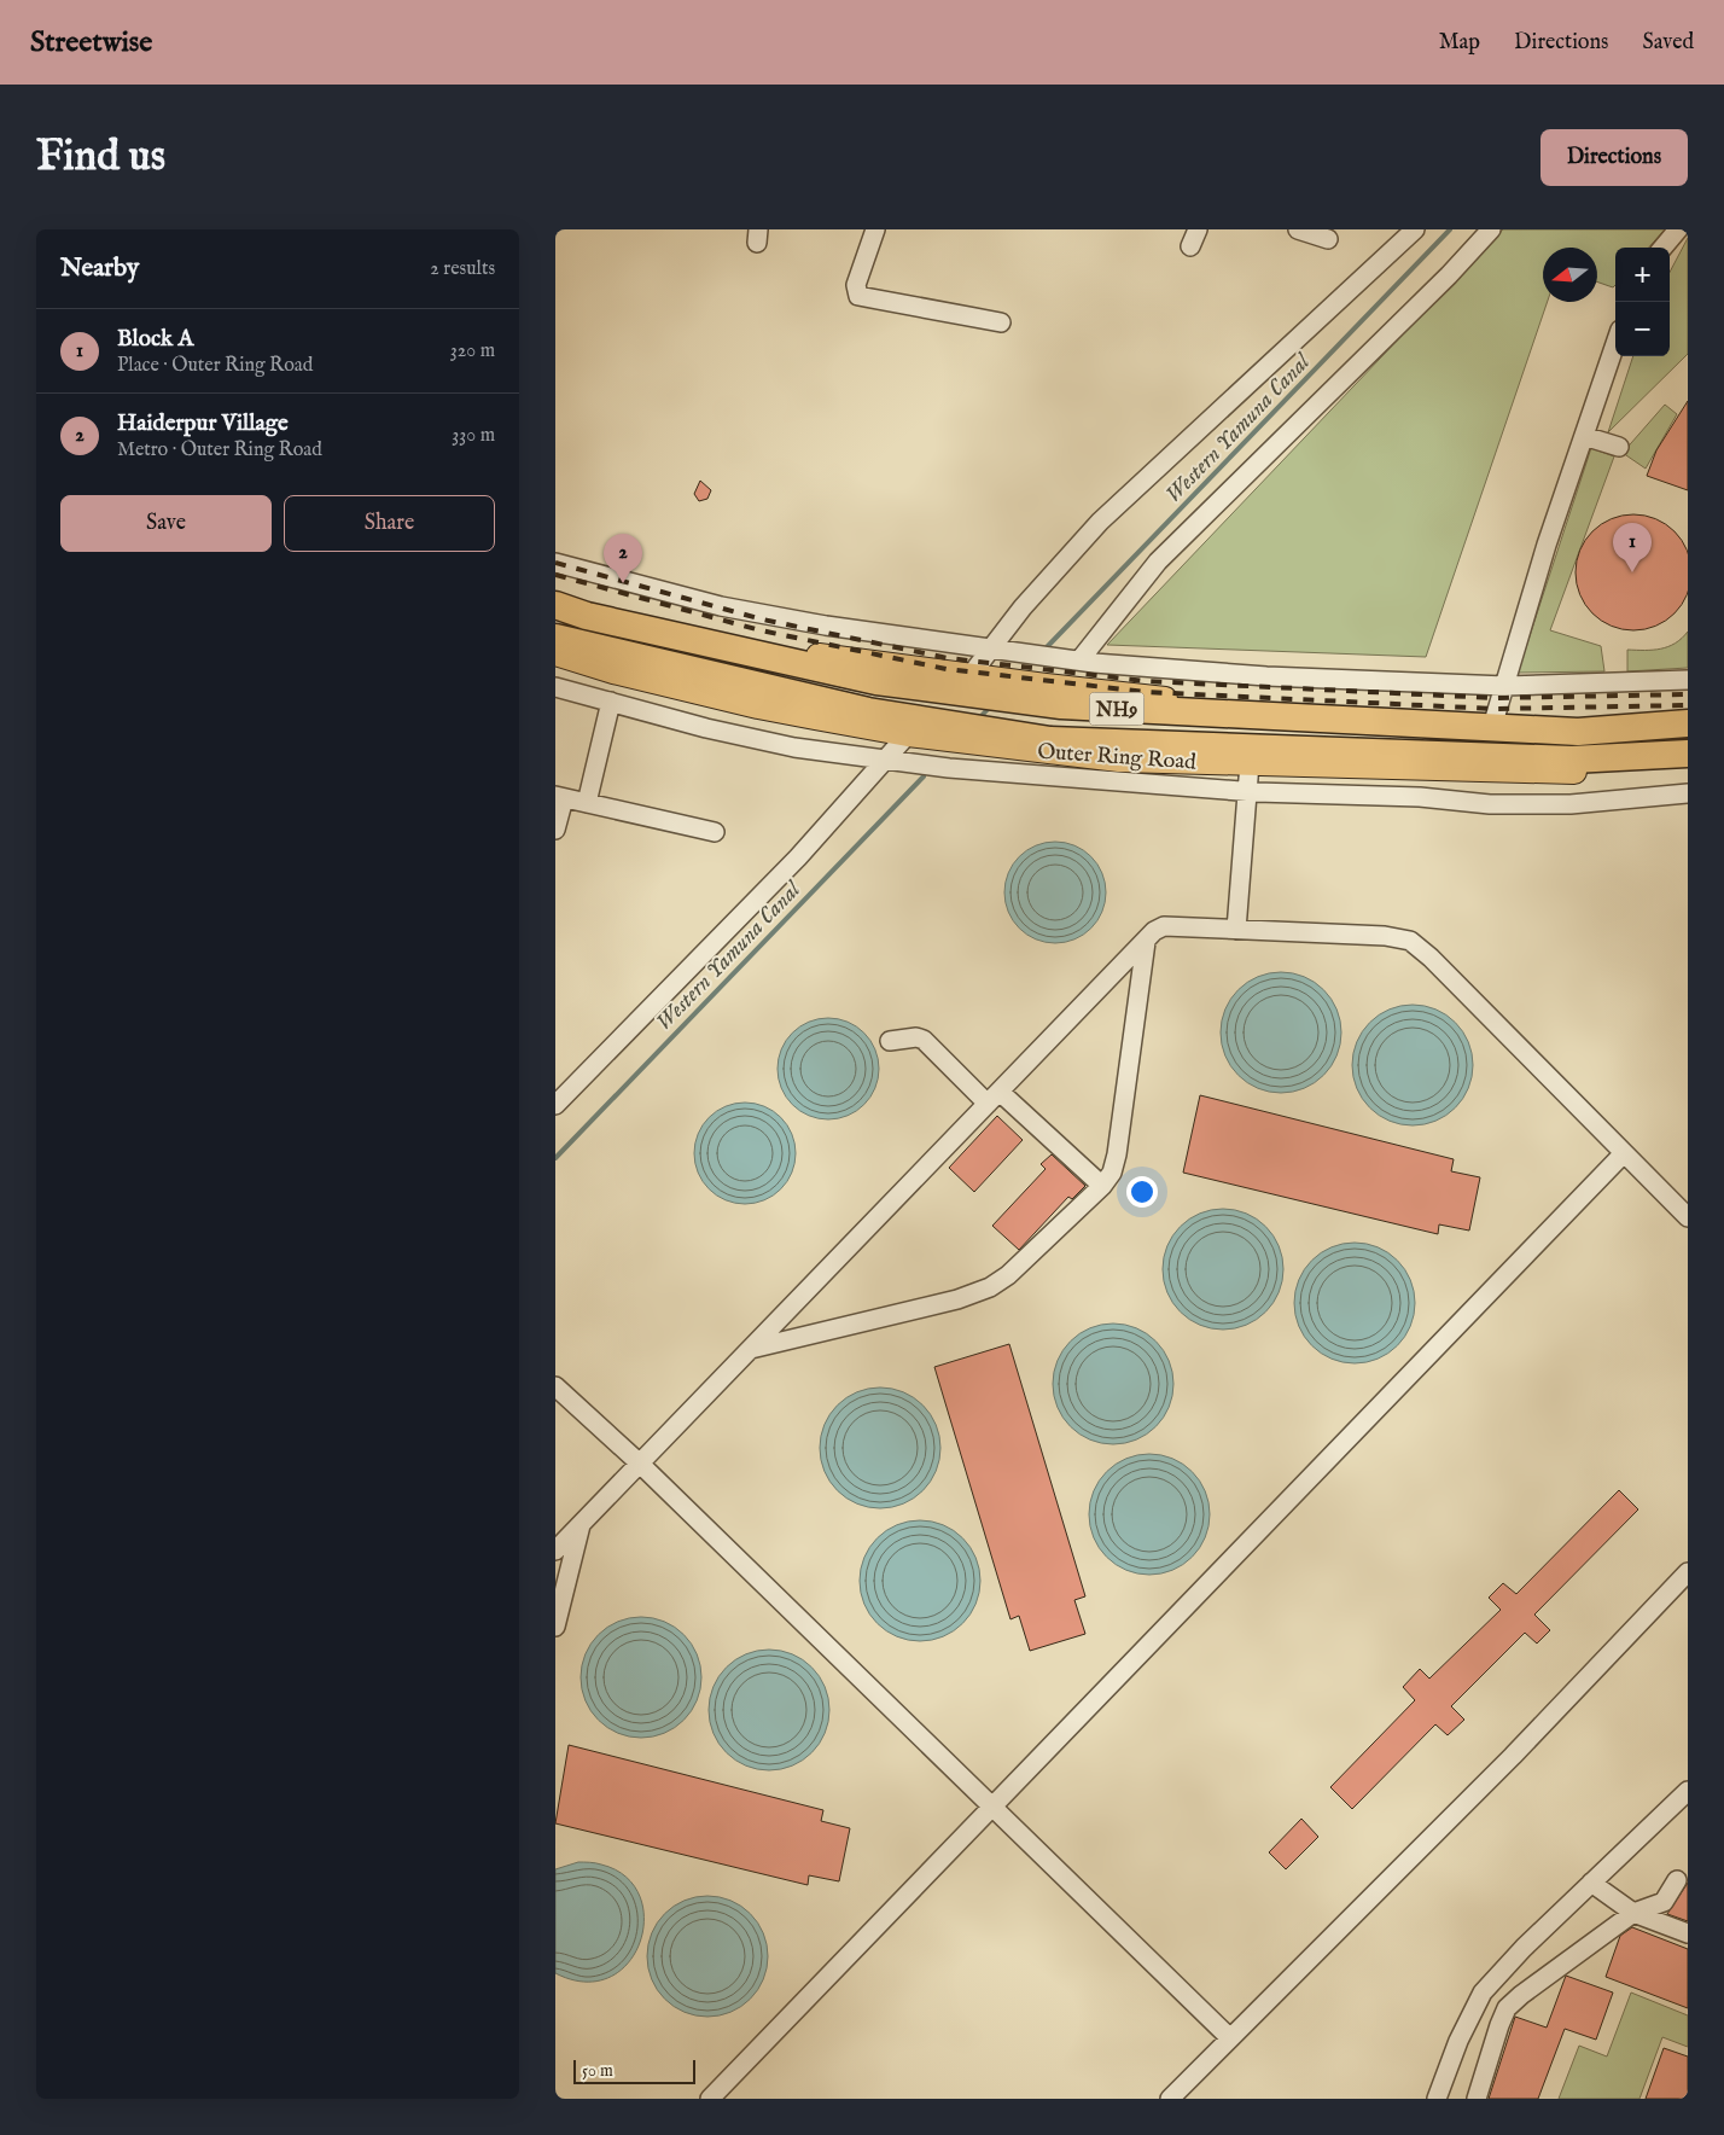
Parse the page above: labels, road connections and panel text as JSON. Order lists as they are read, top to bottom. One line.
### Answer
{"streets":{"highway":["NH9","Outer Ring Road"]},"water":["Western Yamuna Canal"],"scale_bar":"50 m","north":"left","page":{"header":"Streetwise","nav":["Map","Directions","Saved"],"buttons":["Directions",["Save","Share"]],"title":"Find us","heading":["Nearby","2 results"],"map_buttons":["+","−"],"list":[{"mark":"1","name":"Block A","note":"Place · Outer Ring Road","value":"320 m"},{"mark":"2","name":"Haiderpur Village","note":"Metro · Outer Ring Road","value":"330 m"}],"pins":["1","2"],"scale":"50 m"}}
